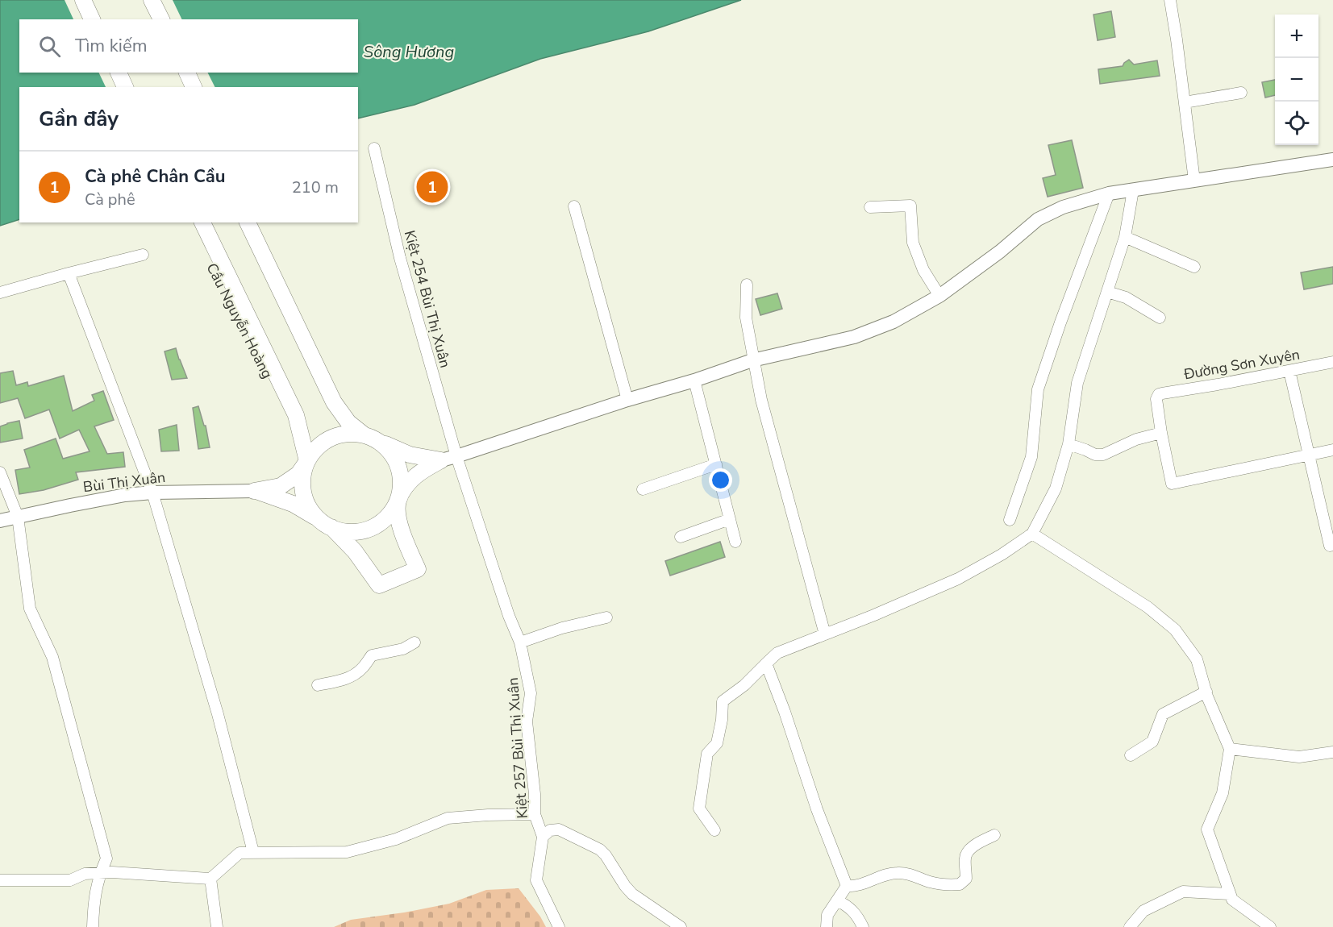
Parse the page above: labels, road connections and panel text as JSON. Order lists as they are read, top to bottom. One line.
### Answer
{"streets":{"main road":["Cầu Nguyễn Hoàng"],"street":["Kiệt 254 Bùi Thị Xuân","Đường Sơn Xuyên","Bùi Thị Xuân","Kiệt 257 Bùi Thị Xuân"]},"crossings":[["Kiệt 254 Bùi Thị Xuân","Kiệt 257 Bùi Thị Xuân"]],"water":["Sông Hương"],"page":{"map_buttons":["+","−"],"search":"Tìm kiếm","heading":"Gần đây","list":[{"mark":"1","name":"Cà phê Chân Cầu","note":"Cà phê","value":"210 m"}],"pins":"1"}}
